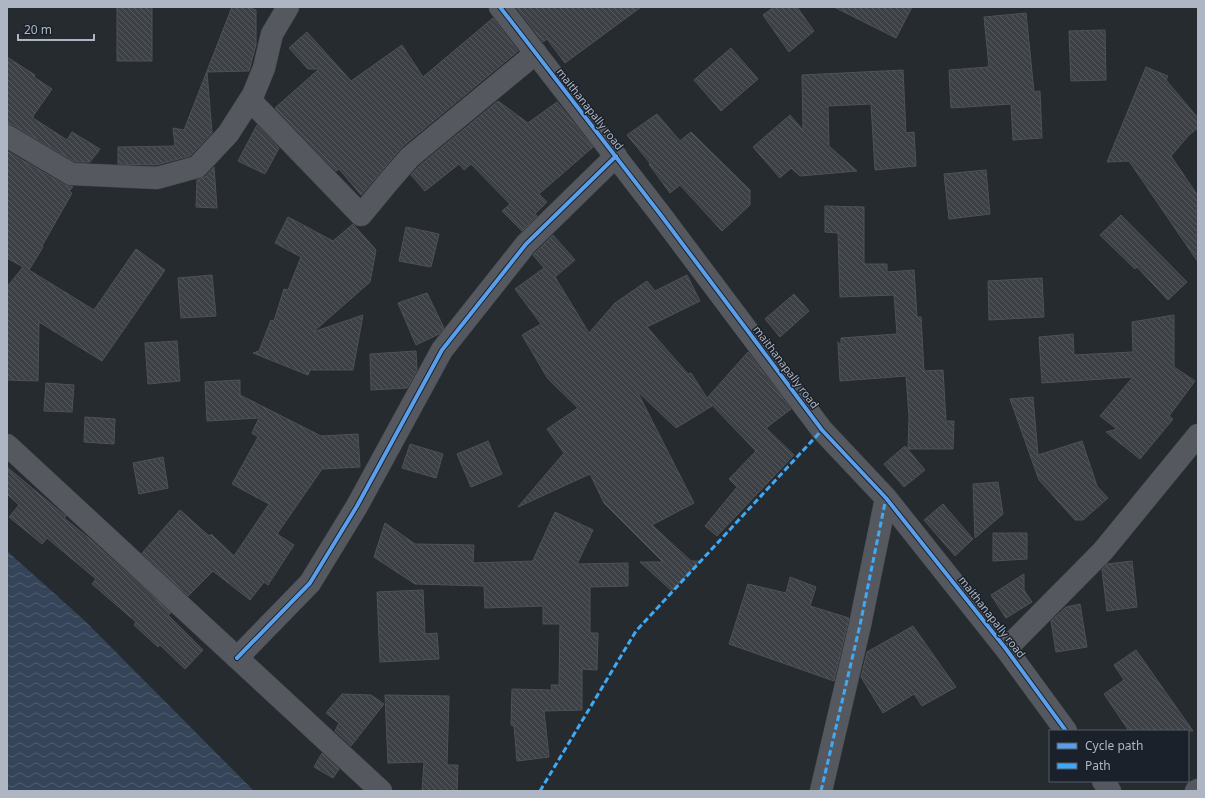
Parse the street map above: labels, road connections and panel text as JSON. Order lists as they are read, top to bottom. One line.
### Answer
{"streets":{"street":["maithanapally road"]},"legend":["Cycle path","Path"],"scale_bar":"20 m"}
